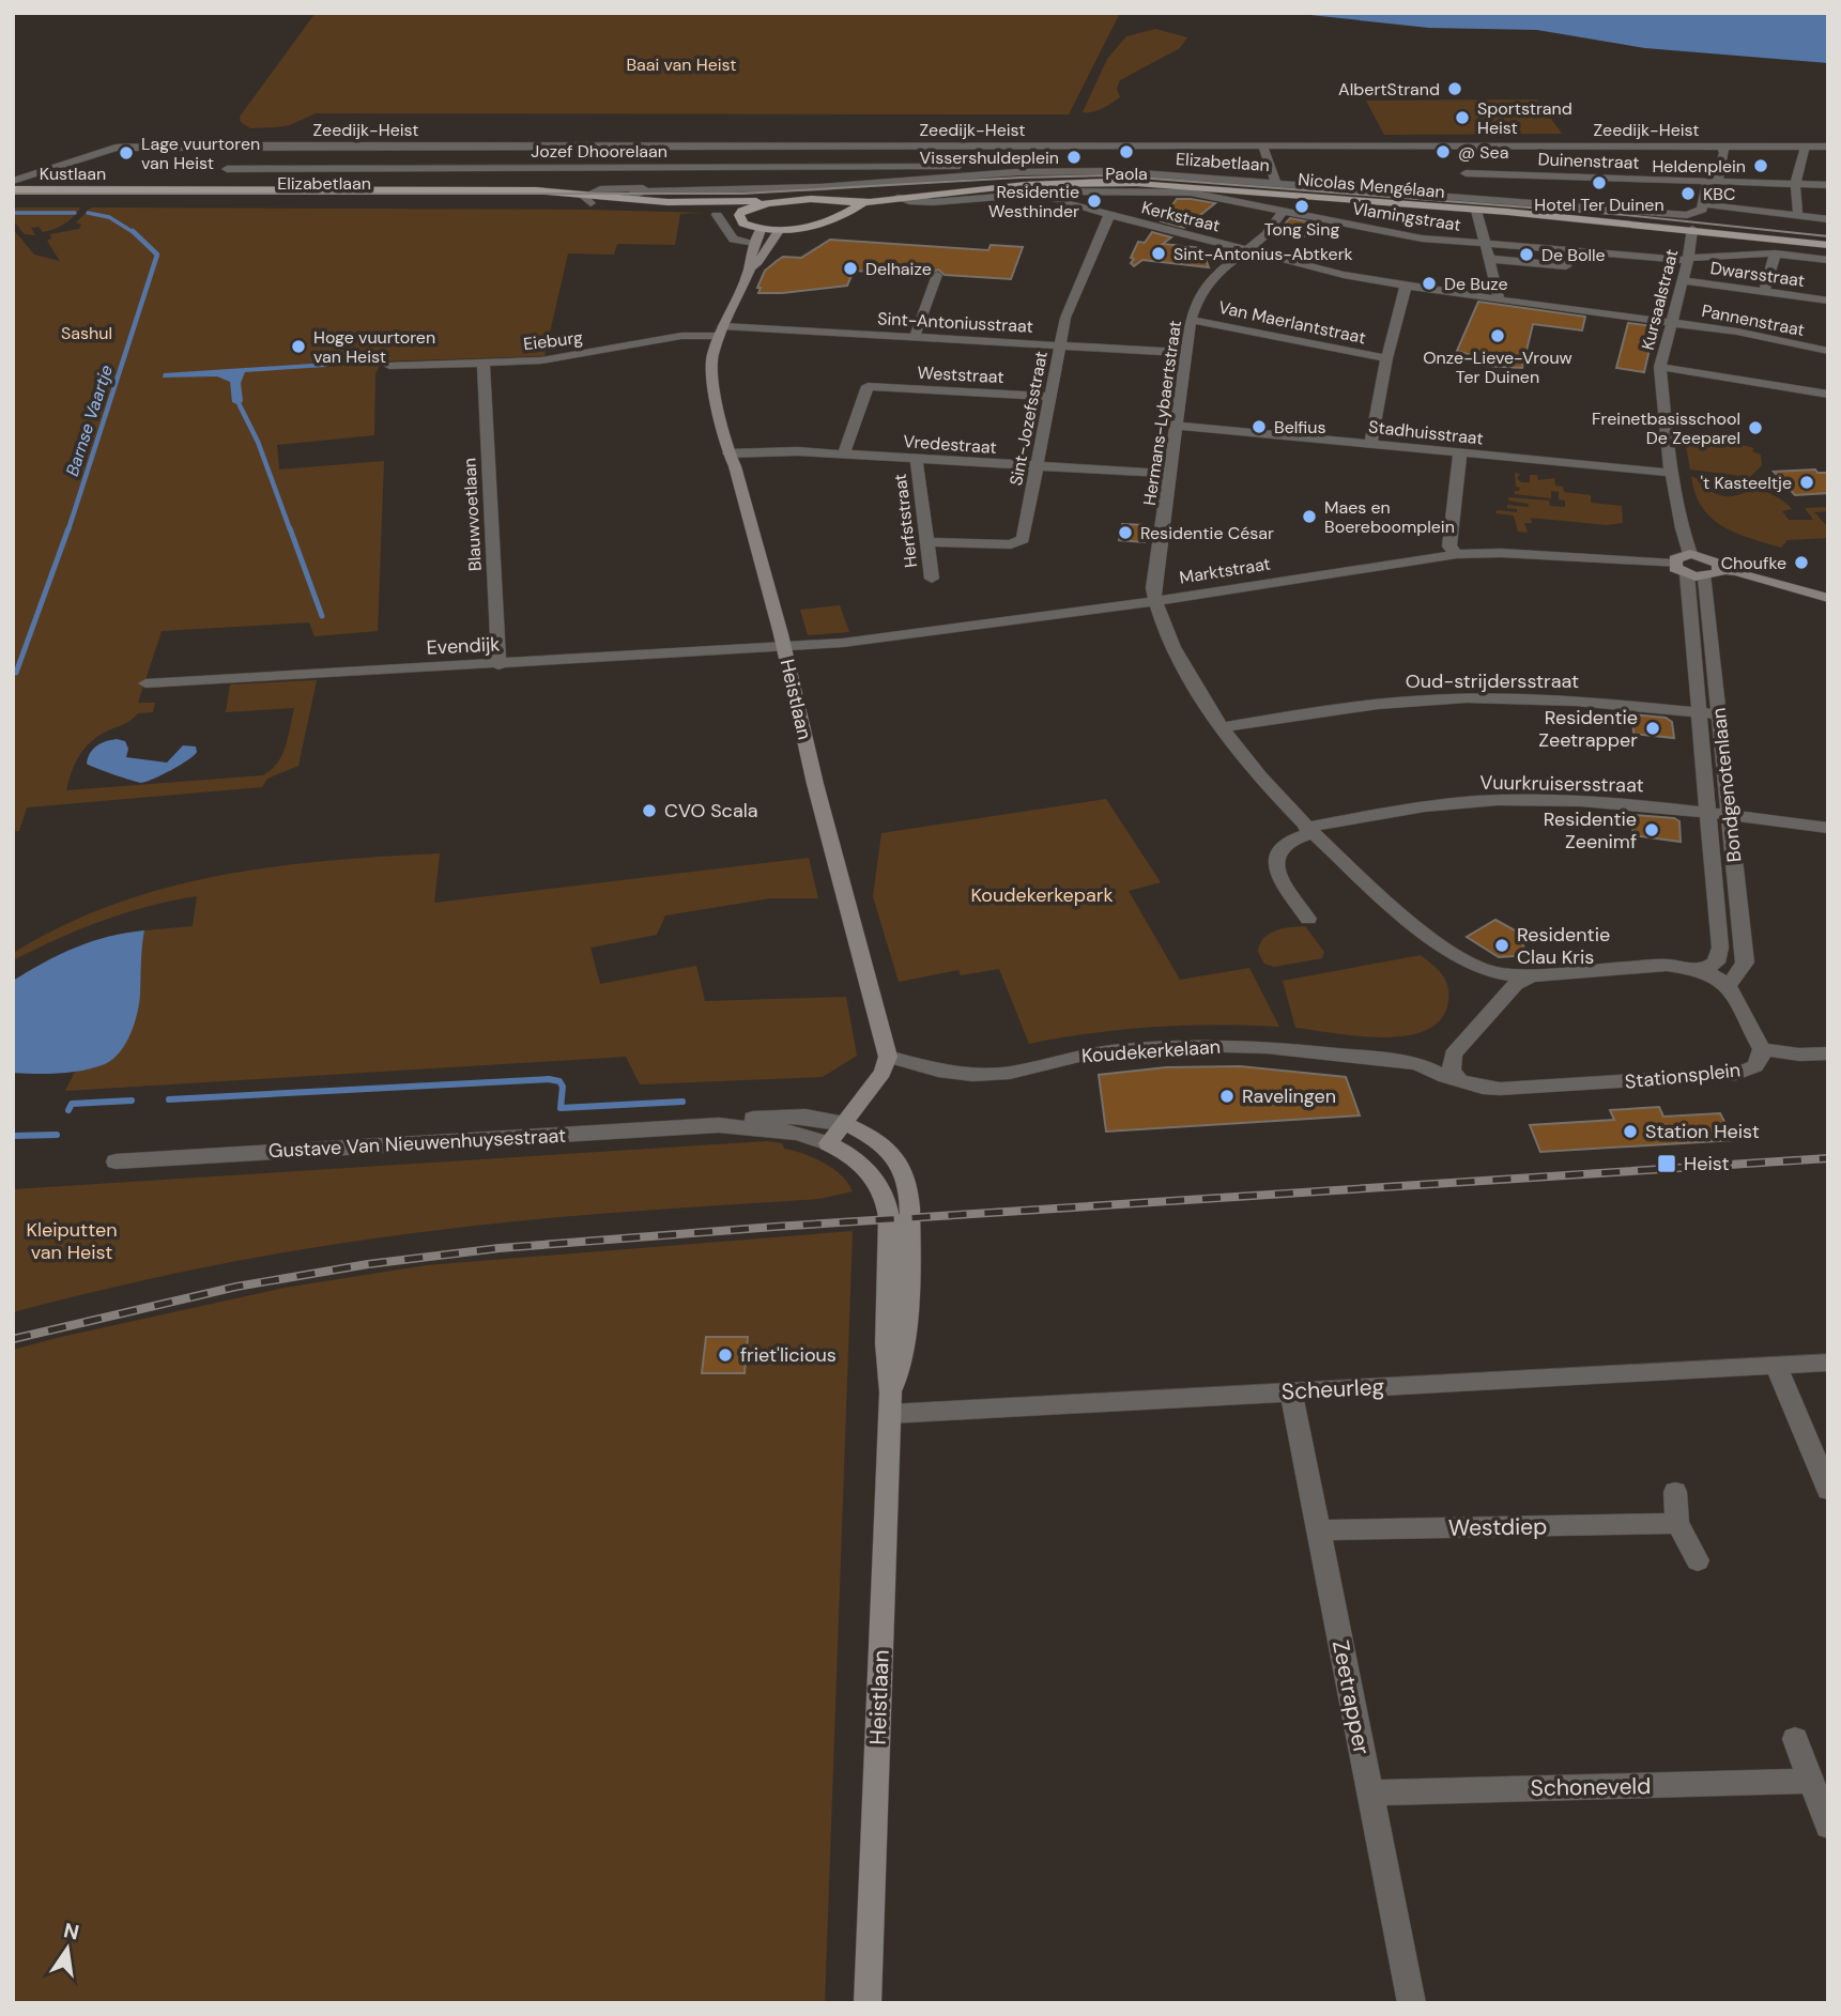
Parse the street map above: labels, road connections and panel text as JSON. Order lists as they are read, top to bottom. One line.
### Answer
{"streets":{"main road":["Elizabetlaan","Kustlaan","Nicolas Mengélaan","Heistlaan"],"street":["Zeedijk-Heist","Jozef Dhoorelaan","Duinenstraat","Kerkstraat","Vlamingstraat","Dwarsstraat","Kursaalstraat","Pannenstraat","Sint-Antoniusstraat","Van Maerlantstraat","Eieburg","Weststraat","Hermans-Lybaertstraat","Sint-Jozefsstraat","Stadhuisstraat","Vredestraat","Blauwvoetlaan","Herfststraat","Marktstraat","Evendijk","Oud-strijdersstraat","Vuurkruisersstraat","Bondgenotenlaan","Koudekerkelaan","Stationsplein","Gustave Van Nieuwenhuysestraat","Scheurleg","Westdiep","Zeetrapper","Schoneveld"]},"crossings":[["Zeedijk-Heist","Elizabetlaan"],["Jozef Dhoorelaan","Elizabetlaan"],["Elizabetlaan","Kustlaan"],["Elizabetlaan","Nicolas Mengélaan"],["Nicolas Mengélaan","Vlamingstraat"],["Nicolas Mengélaan","Kursaalstraat"],["Nicolas Mengélaan","Heistlaan"],["Kerkstraat","Vlamingstraat"],["Kerkstraat","Kursaalstraat"],["Kerkstraat","Pannenstraat"],["Kerkstraat","Hermans-Lybaertstraat"],["Kerkstraat","Sint-Jozefsstraat"],["Vlamingstraat","Kursaalstraat"],["Vlamingstraat","Hermans-Lybaertstraat"],["Dwarsstraat","Kursaalstraat"],["Kursaalstraat","Pannenstraat"],["Kursaalstraat","Stadhuisstraat"],["Sint-Antoniusstraat","Eieburg"],["Sint-Antoniusstraat","Hermans-Lybaertstraat"],["Sint-Antoniusstraat","Sint-Jozefsstraat"],["Sint-Antoniusstraat","Heistlaan"],["Van Maerlantstraat","Hermans-Lybaertstraat"],["Eieburg","Blauwvoetlaan"],["Eieburg","Heistlaan"],["Weststraat","Sint-Jozefsstraat"],["Weststraat","Vredestraat"],["Hermans-Lybaertstraat","Stadhuisstraat"],["Hermans-Lybaertstraat","Vredestraat"],["Hermans-Lybaertstraat","Marktstraat"],["Sint-Jozefsstraat","Vredestraat"],["Sint-Jozefsstraat","Herfststraat"],["Vredestraat","Herfststraat"],["Vredestraat","Heistlaan"],["Blauwvoetlaan","Evendijk"],["Marktstraat","Evendijk"],["Marktstraat","Heistlaan"],["Marktstraat","Bondgenotenlaan"],["Evendijk","Heistlaan"],["Oud-strijdersstraat","Bondgenotenlaan"],["Heistlaan","Koudekerkelaan"],["Heistlaan","Gustave Van Nieuwenhuysestraat"],["Heistlaan","Scheurleg"],["Vuurkruisersstraat","Bondgenotenlaan"],["Bondgenotenlaan","Stationsplein"],["Koudekerkelaan","Stationsplein"],["Scheurleg","Zeetrapper"],["Westdiep","Zeetrapper"],["Zeetrapper","Schoneveld"]],"water":["Barnse Vaartje"],"parks":["Baai van Heist","Sashul","Koudekerkepark","Kleiputten van Heist"],"places":{"other":["AlbertStrand","Sportstrand Heist","Paola","@ Sea","Lage vuurtoren van Heist","Vissershuldeplein","Heldenplein","Hotel Ter Duinen","KBC","Residentie Westhinder","Tong Sing","Sint-Antonius-Abtkerk","De Bolle","Delhaize","De Buze","Onze-Lieve-Vrouw Ter Duinen","Hoge vuurtoren van Heist","Belfius","Freinetbasisschool De Zeeparel","'t Kasteeltje","Maes en Boereboomplein","Residentie César","Choufke","Residentie Zeetrapper","CVO Scala","Residentie Zeenimf","Residentie Clau Kris","Ravelingen","Station Heist","friet'licious"],"transit":["Heist"]},"north":"top"}
